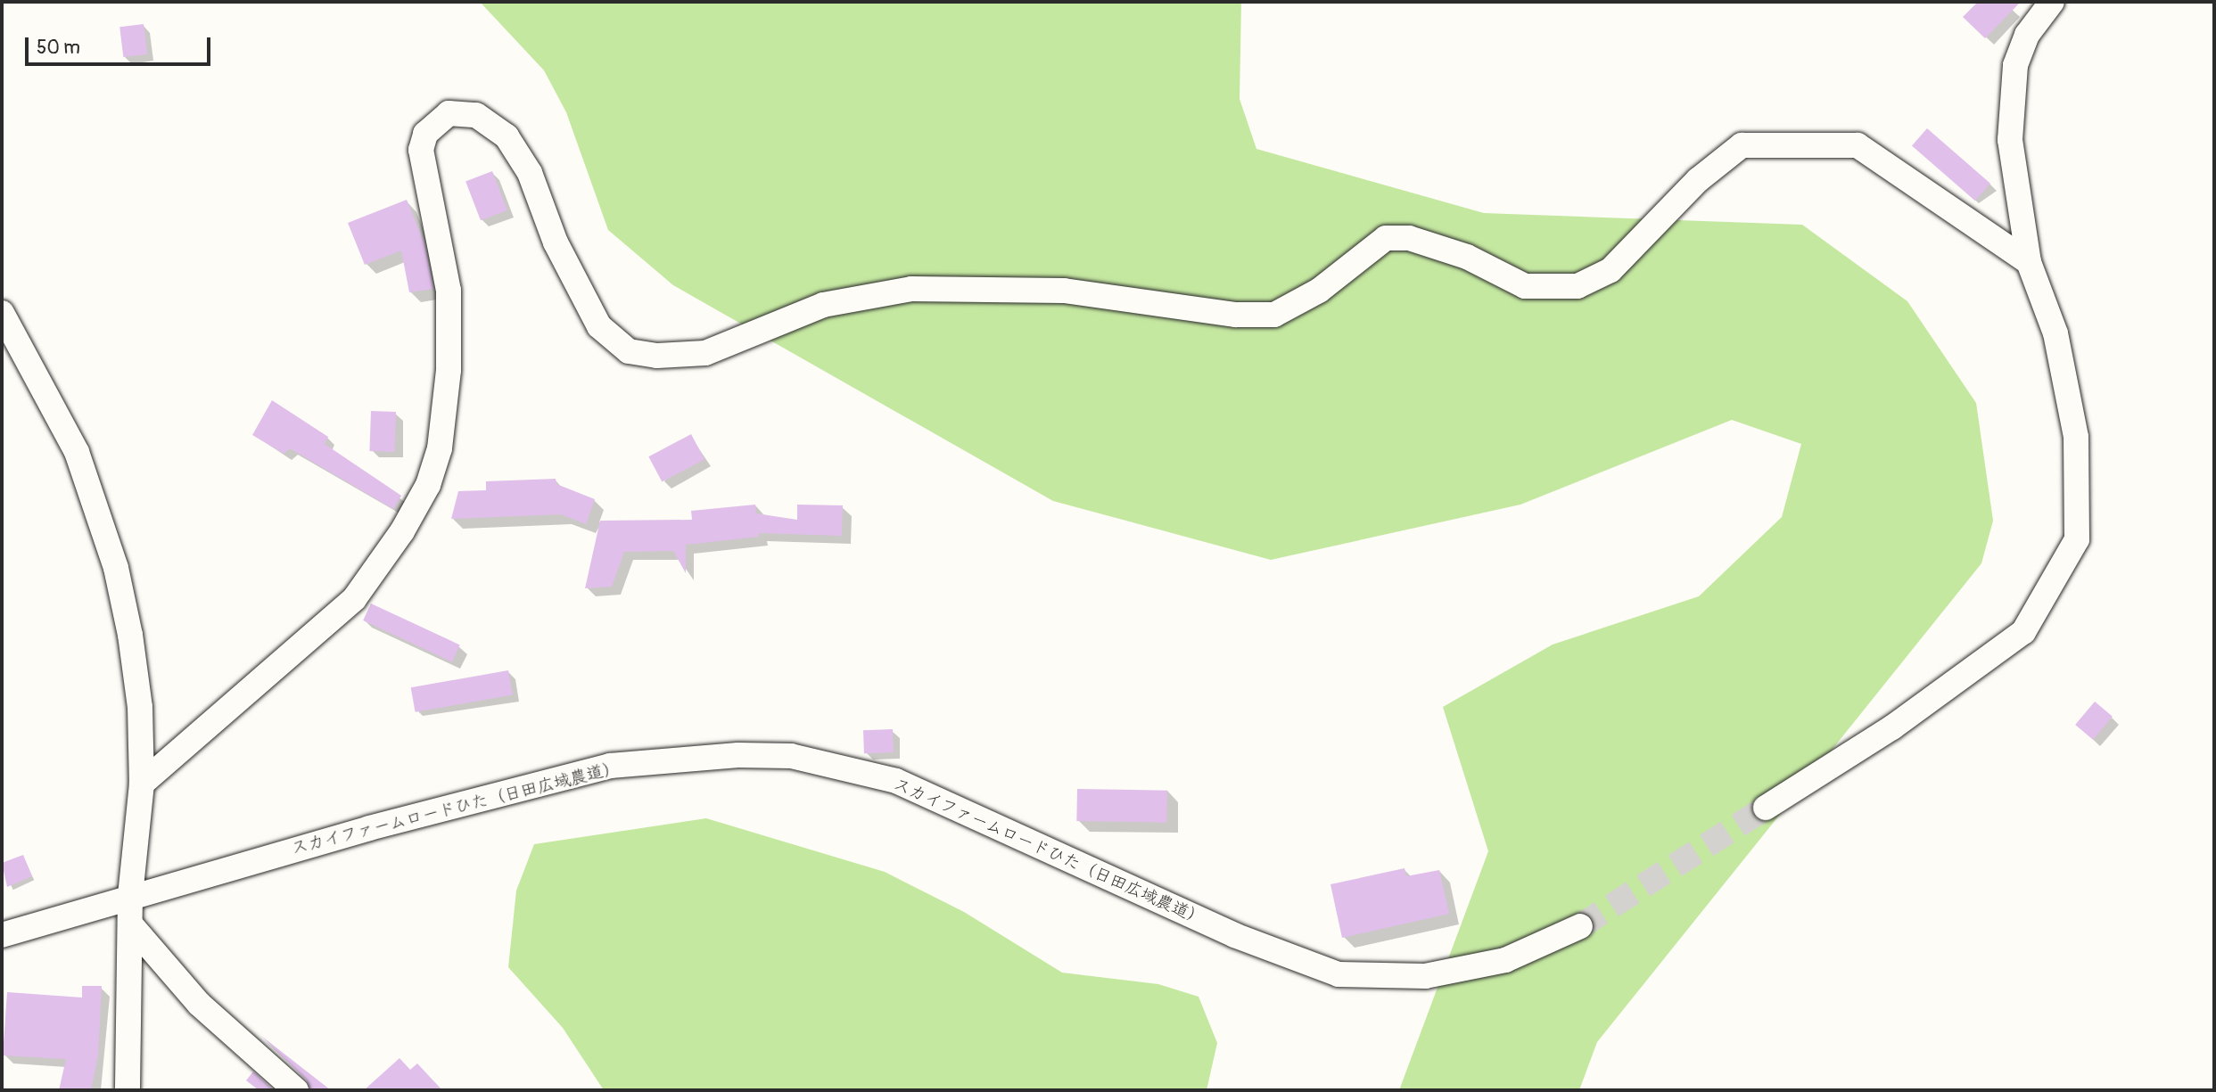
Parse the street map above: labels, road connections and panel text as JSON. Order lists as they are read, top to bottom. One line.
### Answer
{"streets":{"street":["スカイファームロードひた（日田広域農道）"]},"scale_bar":"50 m"}
